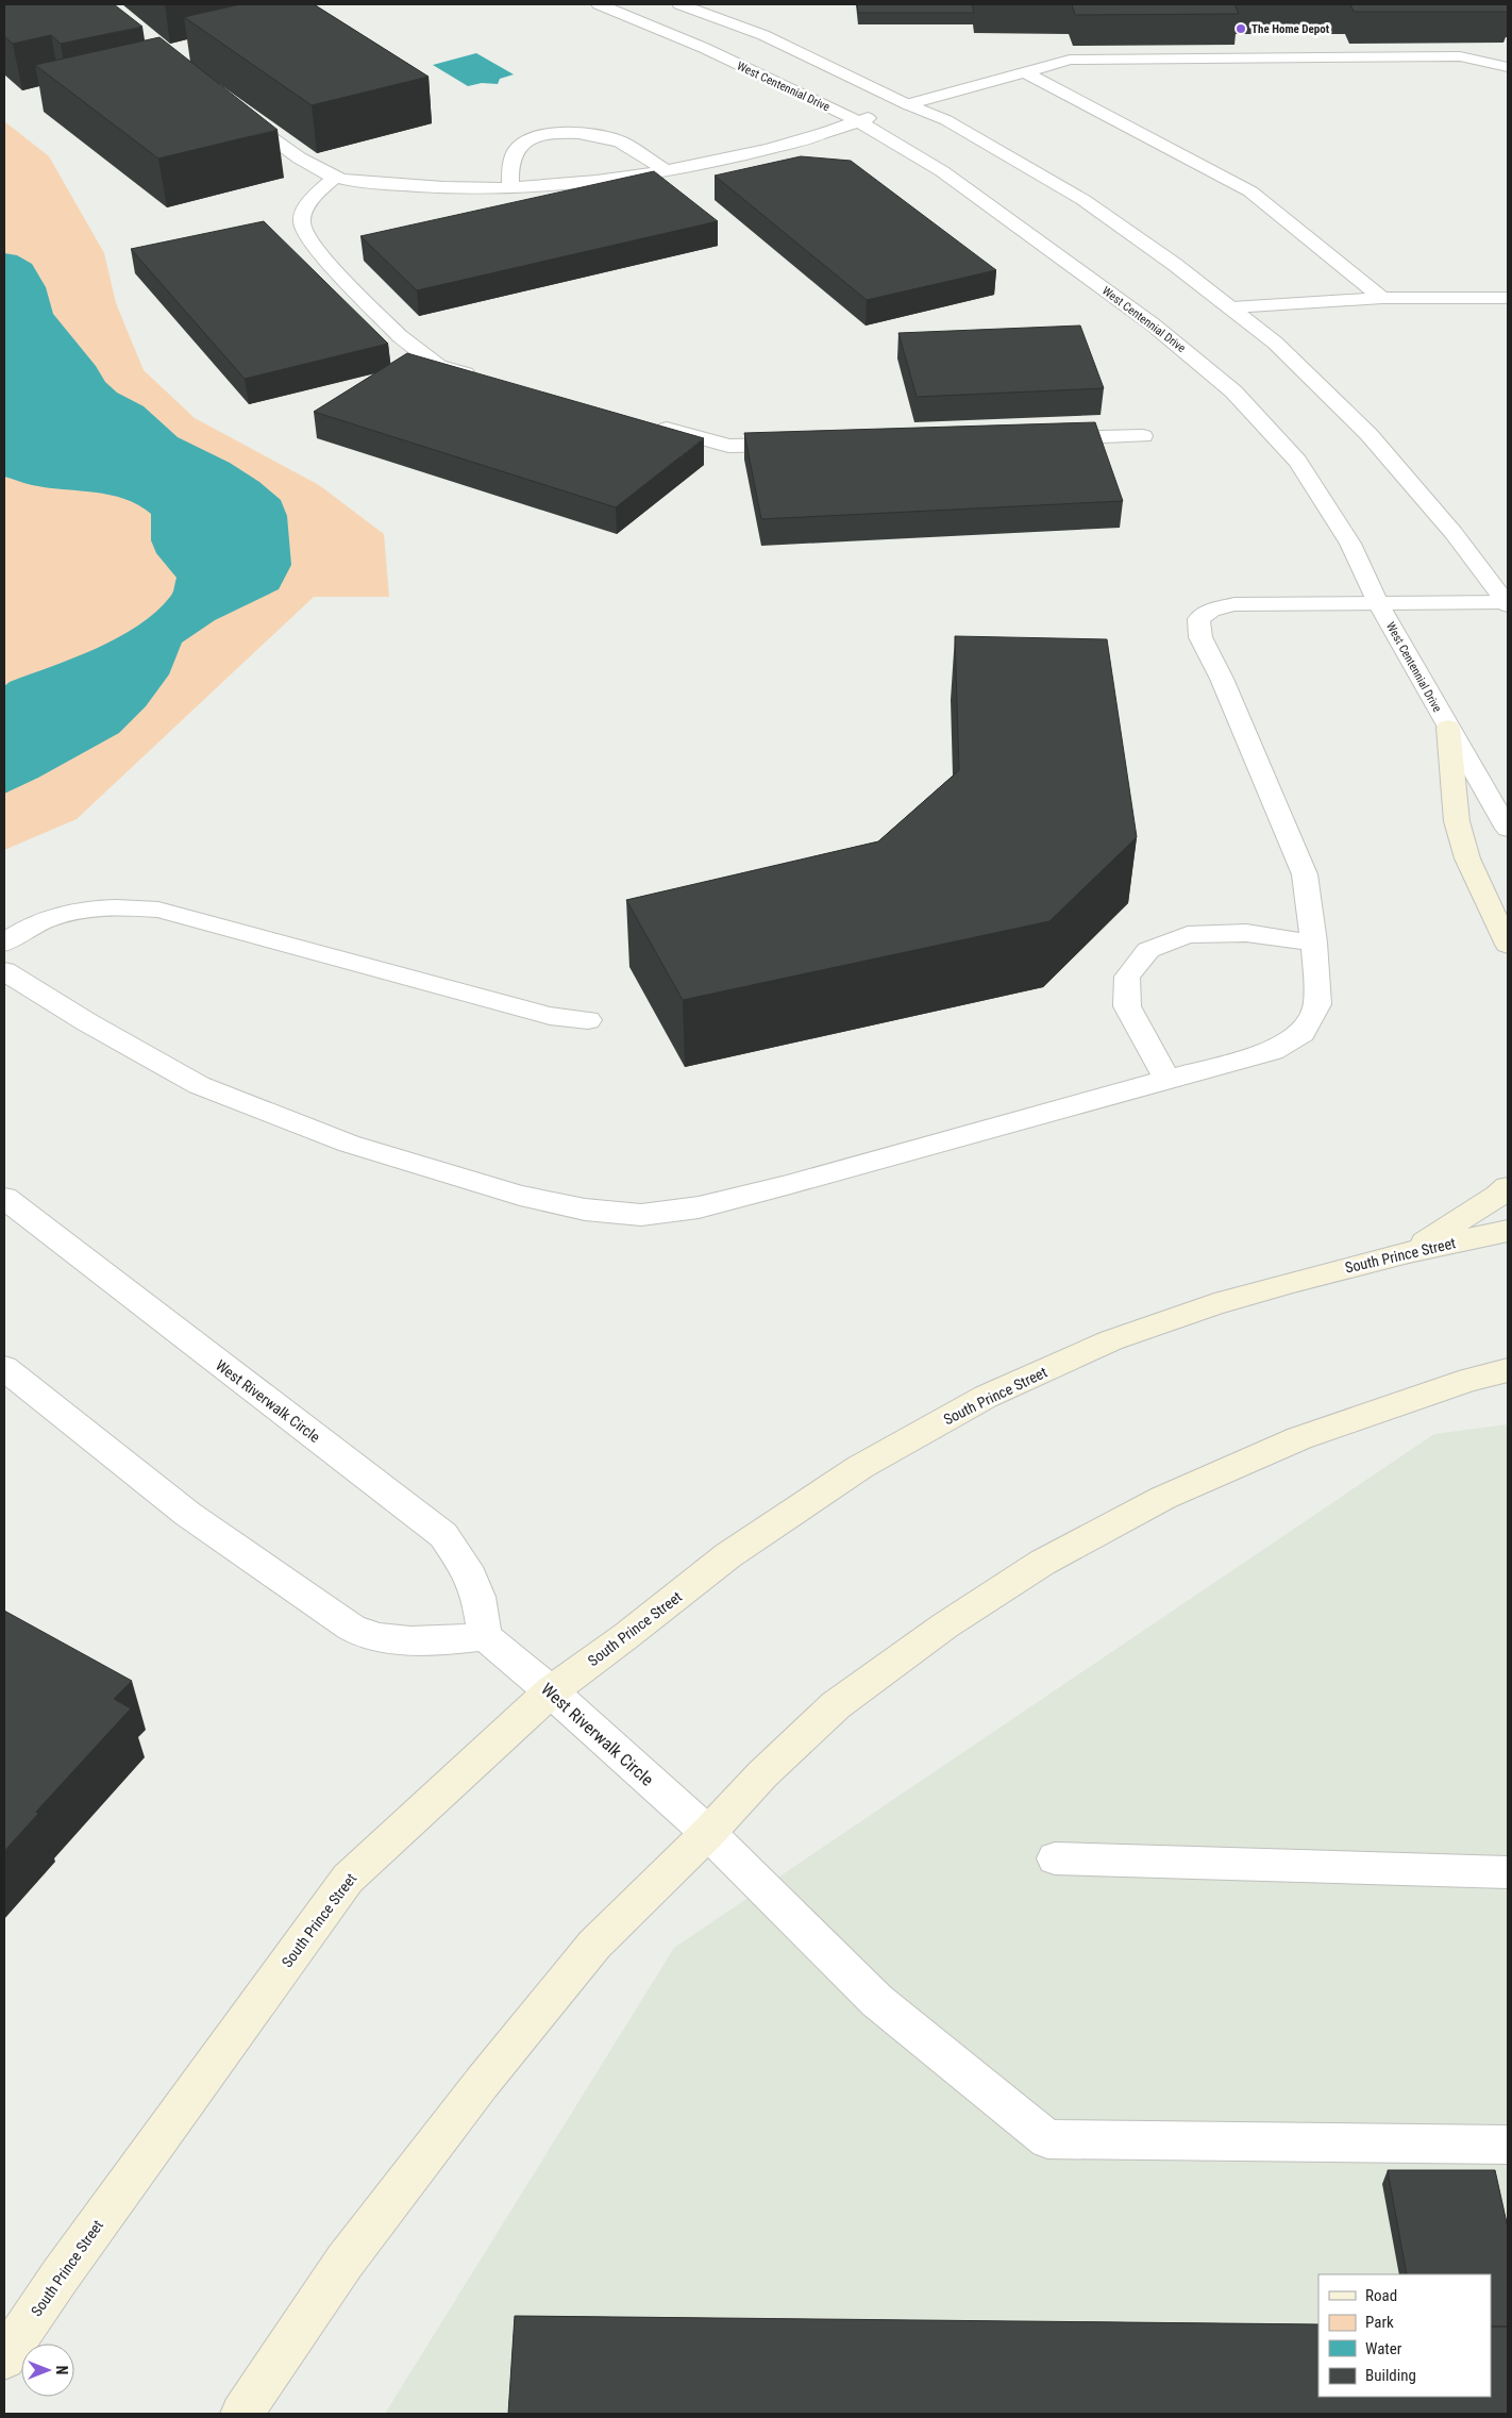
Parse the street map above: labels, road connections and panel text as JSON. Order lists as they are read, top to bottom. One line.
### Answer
{"streets":{"street":["West Centennial Drive","South Prince Street","West Riverwalk Circle"]},"crossings":[["South Prince Street","West Riverwalk Circle"]],"places":["The Home Depot"],"legend":["Road","Park","Water","Building"],"north":"right"}
